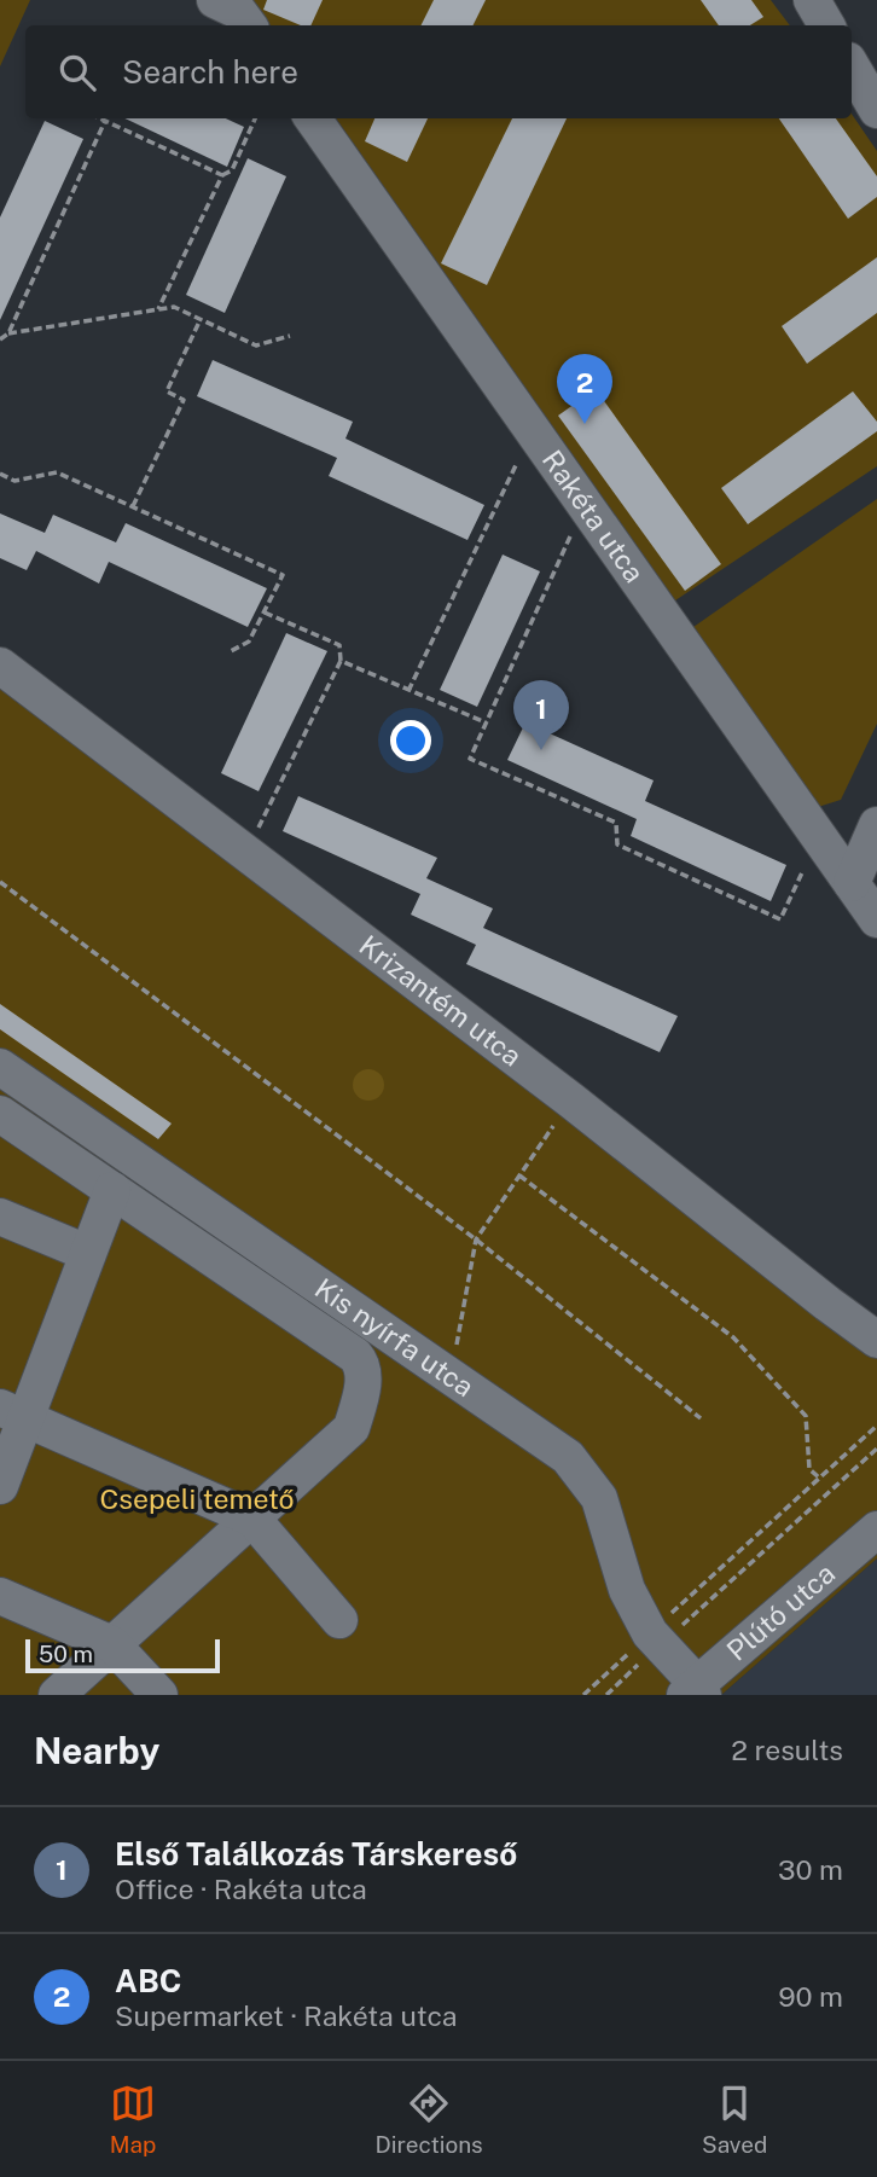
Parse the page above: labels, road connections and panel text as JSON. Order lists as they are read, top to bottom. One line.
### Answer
{"streets":{"street":["Rakéta utca","Krizantém utca","Kis nyírfa utca","Plútó utca"]},"crossings":[["Kis nyírfa utca","Plútó utca"]],"parks":["Csepeli temető"],"scale_bar":"50 m","page":{"search":"Search here","pins":["2","1"],"scale":"50 m","heading":["Nearby","2 results"],"list":[{"mark":"1","name":"Első Találkozás Társkereső","note":"Office · Rakéta utca","value":"30 m"},{"mark":"2","name":"ABC","note":"Supermarket · Rakéta utca","value":"90 m"}],"nav":["Map","Directions","Saved"]}}
